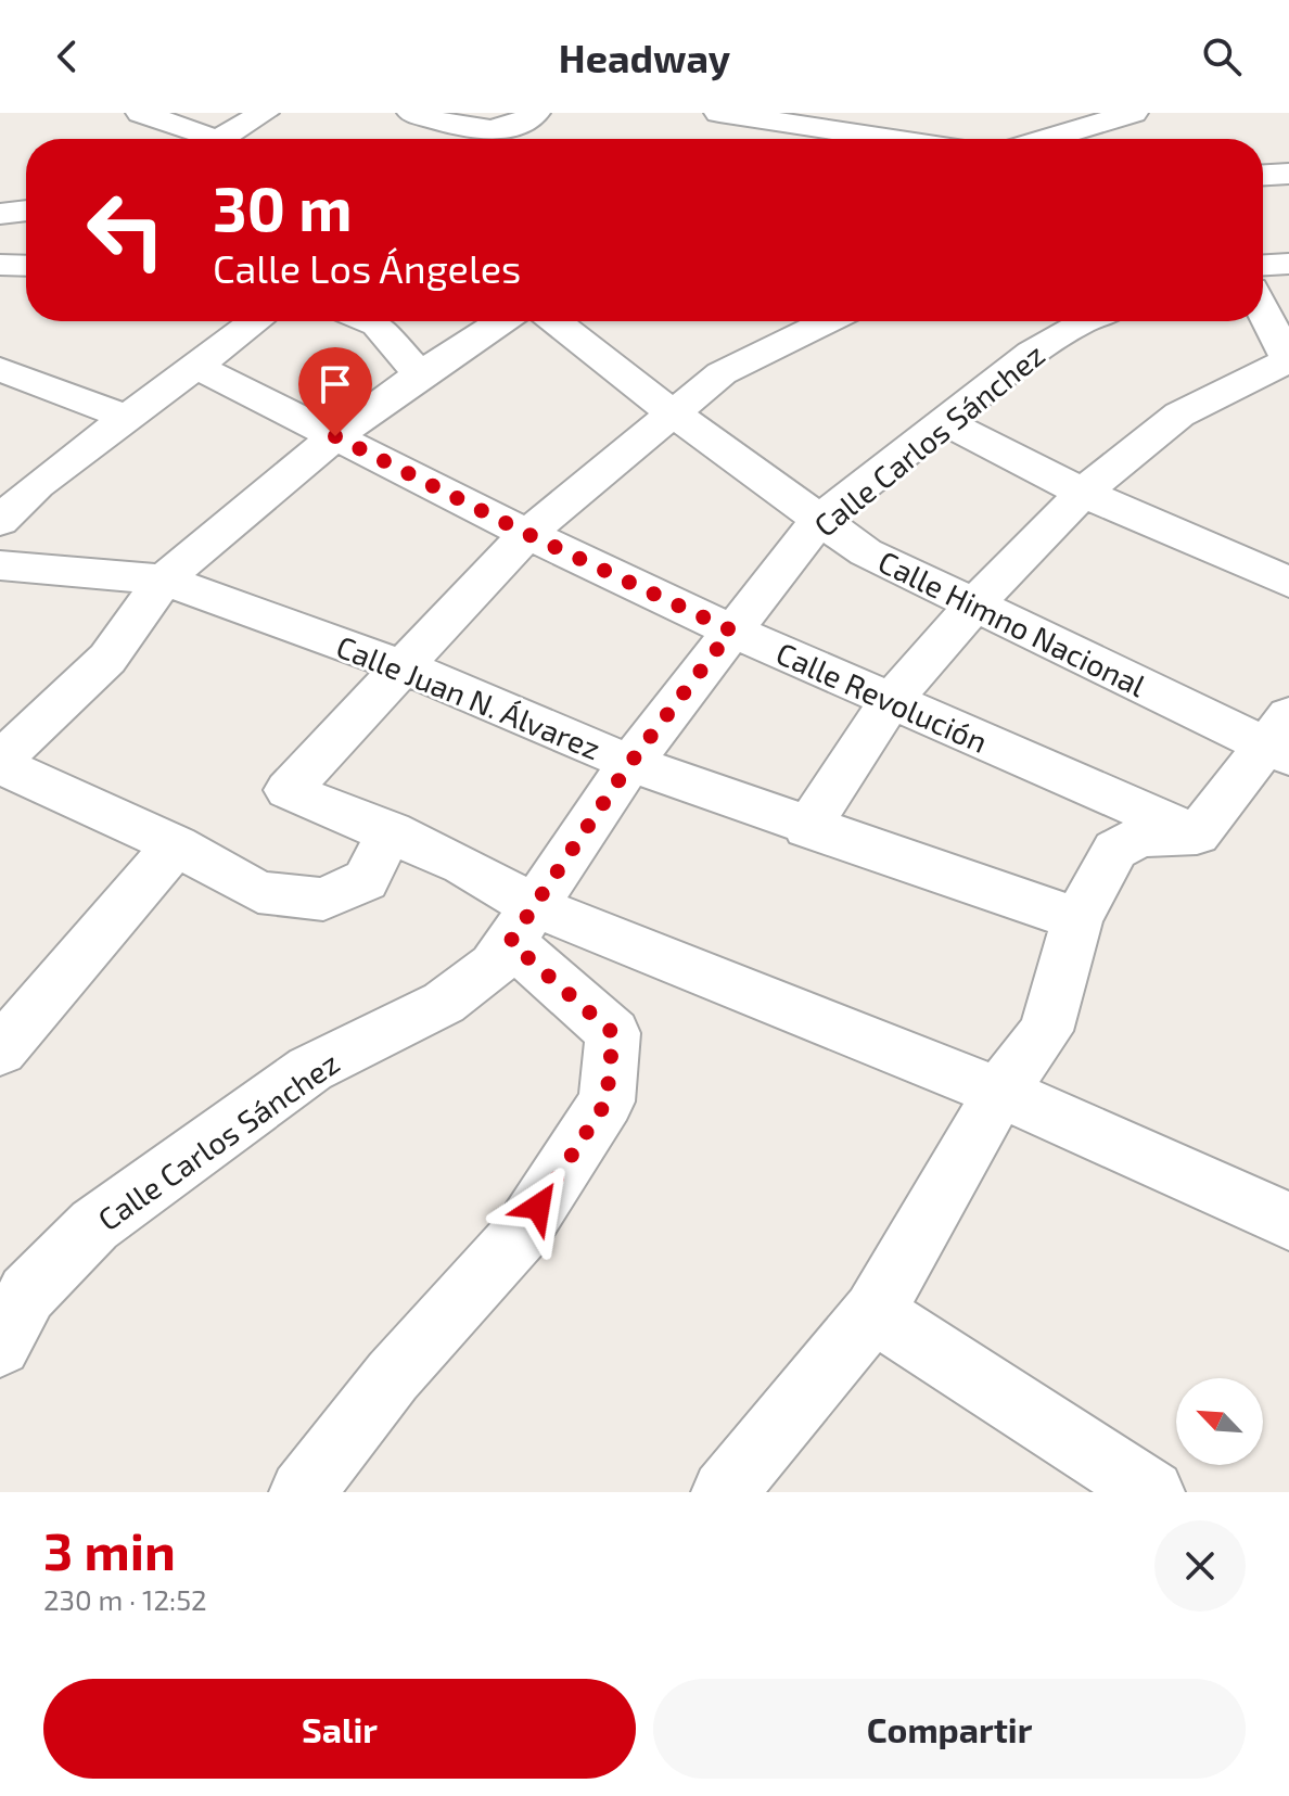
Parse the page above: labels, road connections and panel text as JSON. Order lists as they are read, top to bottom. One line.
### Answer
{"streets":{"street":["Calle Carlos Sánchez","Calle Himno Nacional","Calle Juan N. Álvarez","Calle Revolución"]},"crossings":[["Calle Carlos Sánchez","Calle Himno Nacional"],["Calle Carlos Sánchez","Calle Juan N. Álvarez"],["Calle Carlos Sánchez","Calle Revolución"]],"north":"top left","page":{"header":"Headway","turn":["30 m","Calle Los Ángeles"],"heading":["3 min","230 m · 12:52"],"buttons":["Salir","Compartir"]}}
